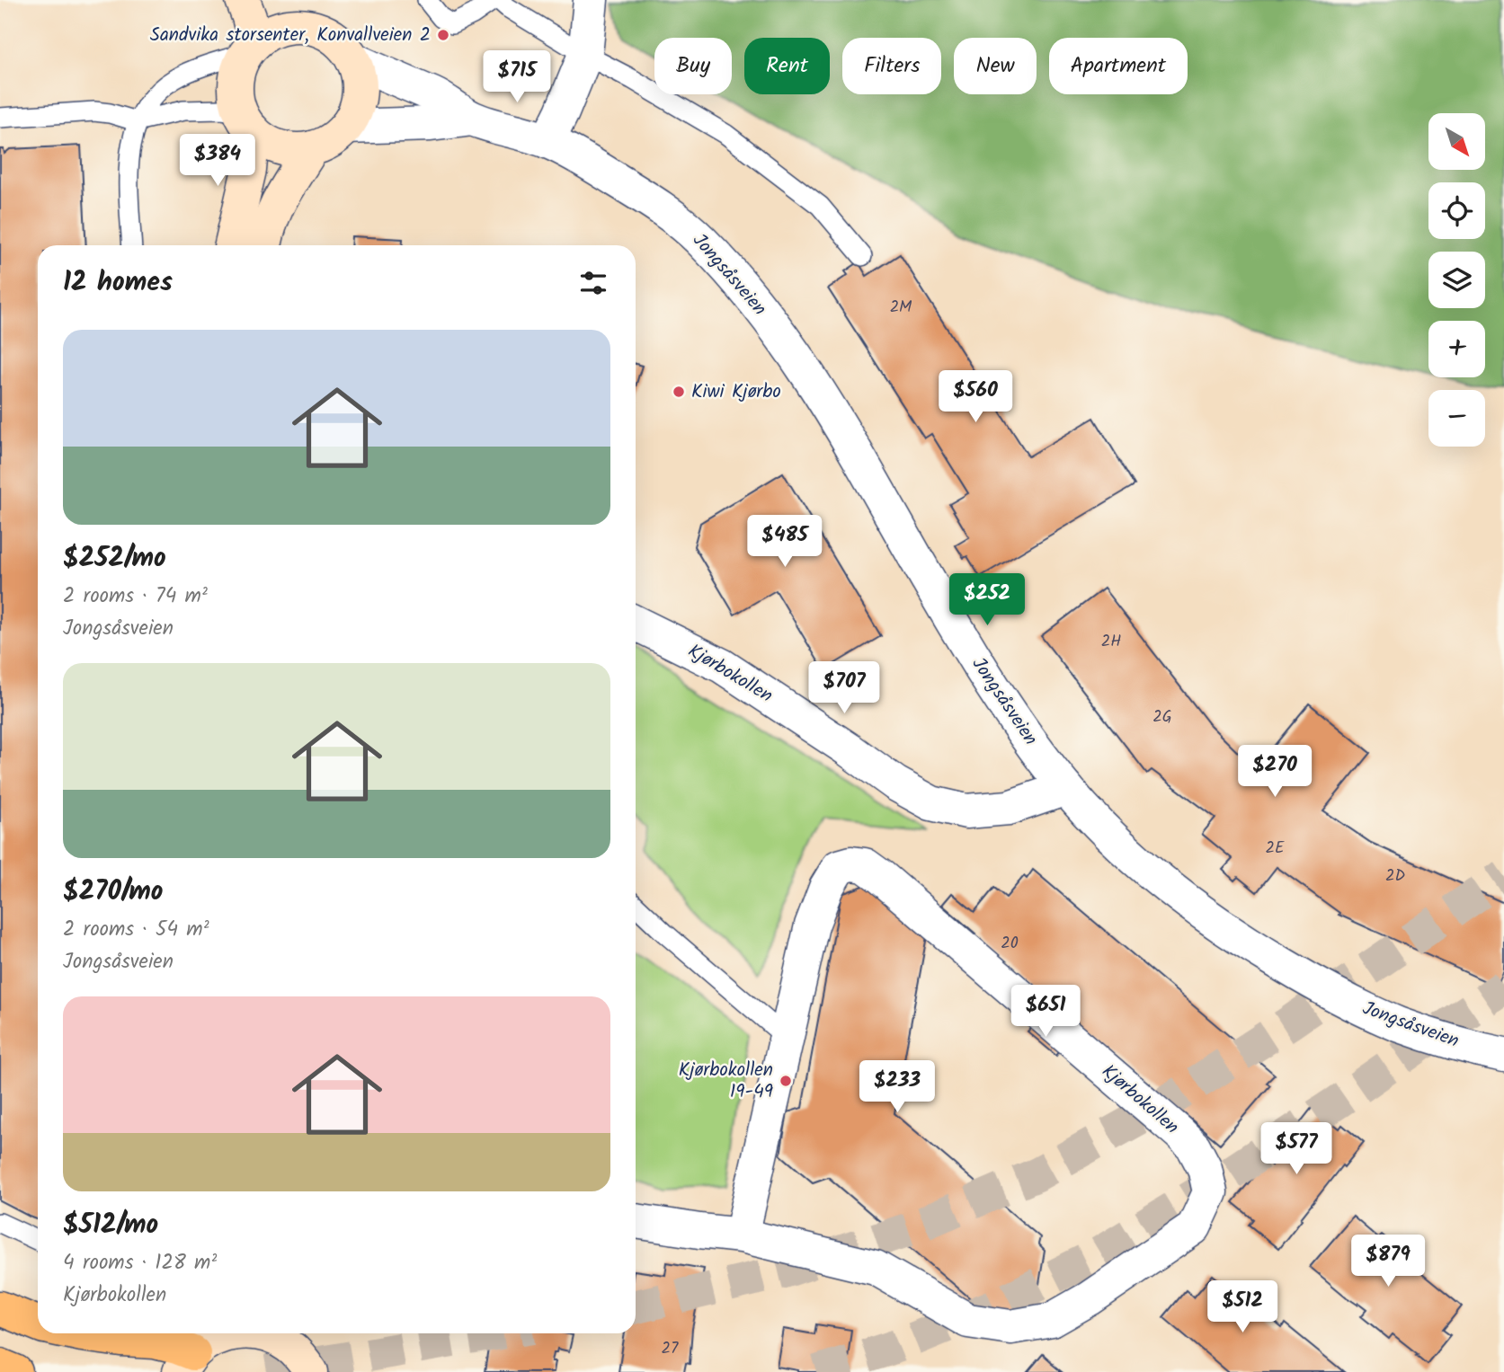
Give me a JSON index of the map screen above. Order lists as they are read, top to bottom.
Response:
{
  "streets": {
    "street": ["Jongsåsveien", "Kjørbokollen"]
  },
  "crossings": [
    ["Jongsåsveien", "Kjørbokollen"]
  ],
  "places": ["Sandvika storsenter, Konvallveien 2", "Kiwi Kjørbo", "Kjørbokollen 19-49"],
  "house_numbers": [
    "2M",
    "2H",
    "2G",
    "2E",
    "2D",
    "20",
    "27"
  ],
  "north": "bottom right",
  "page": {
    "chip": [
      "Buy",
      "Rent",
      "Filters",
      "New",
      "Apartment"
    ],
    "price": [
      "$715",
      "$384",
      "$560",
      "$485",
      "$252",
      "$707",
      "$270",
      "$651",
      "$233",
      "$577",
      "$879",
      "$512"
    ],
    "map_buttons": ["+", "−"],
    "heading": "12 homes",
    "list": [
      {
        "name": "$252/mo",
        "note": "2 rooms · 74 m² · Jongsåsveien"
      },
      {
        "name": "$270/mo",
        "note": "2 rooms · 54 m² · Jongsåsveien"
      },
      {
        "name": "$512/mo",
        "note": "4 rooms · 128 m² · Kjørbokollen"
      }
    ]
  }
}
